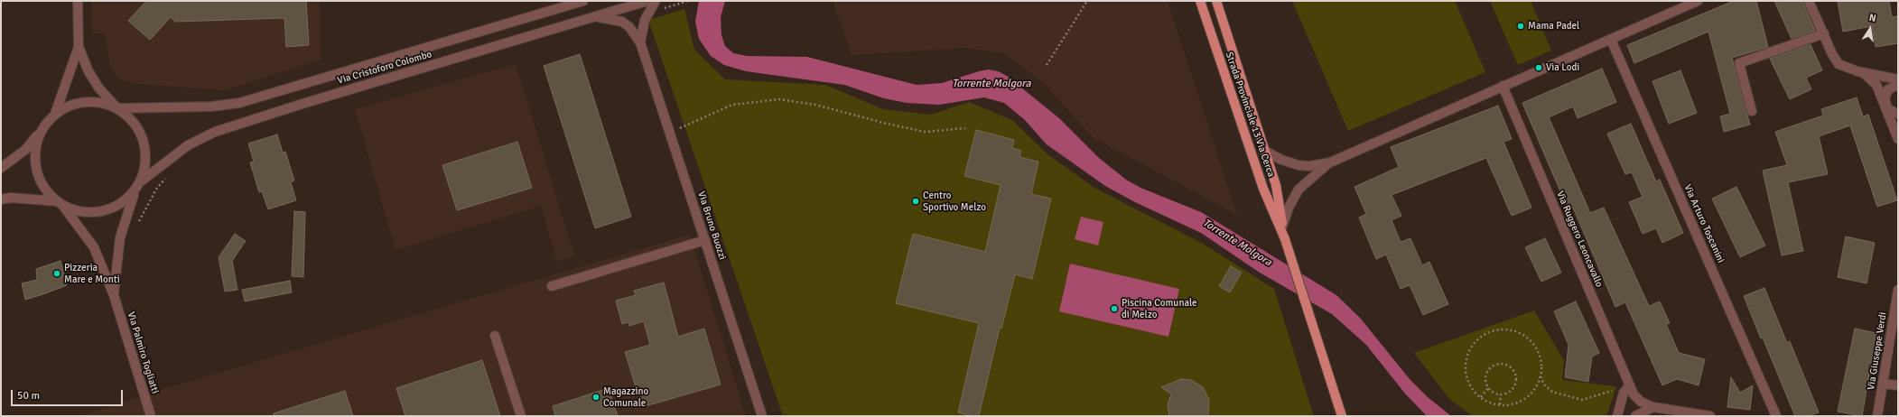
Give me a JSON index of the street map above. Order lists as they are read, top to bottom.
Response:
{
  "streets": {
    "main road": ["Strada Provinciale 13 Via Cerca"],
    "street": [
      "Via Cristoforo Colombo",
      "Via Arturo Toscanini",
      "Via Bruno Buozzi",
      "Via Ruggero Leoncavallo",
      "Via Giuseppe Verdi",
      "Via Palmiro Togliatti"
    ]
  },
  "crossings": [
    ["Via Cristoforo Colombo", "Via Bruno Buozzi"],
    ["Via Cristoforo Colombo", "Via Palmiro Togliatti"]
  ],
  "water": ["Torrente Molgora"],
  "places": [
    "Mama Padel",
    "Via Lodi",
    "Centro Sportivo Melzo",
    "Pizzeria Mare e Monti",
    "Piscina Comunale di Melzo",
    "Magazzino Comunale"
  ],
  "scale_bar": "50 m",
  "north": "top"
}
